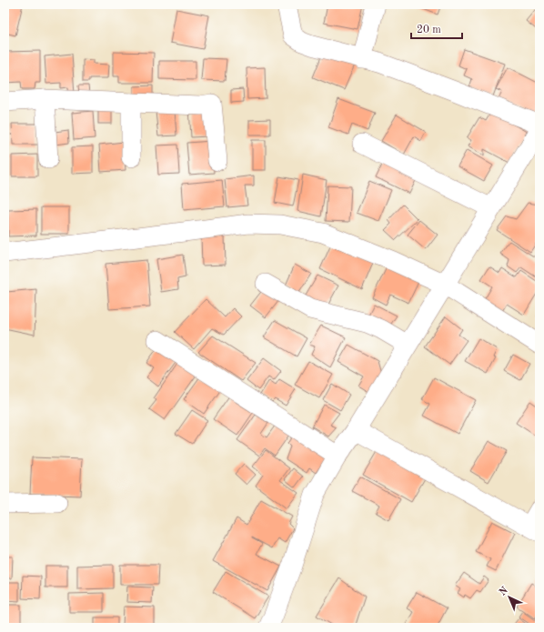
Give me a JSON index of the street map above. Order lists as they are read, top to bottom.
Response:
{
  "scale_bar": "20 m",
  "north": "top left"
}
